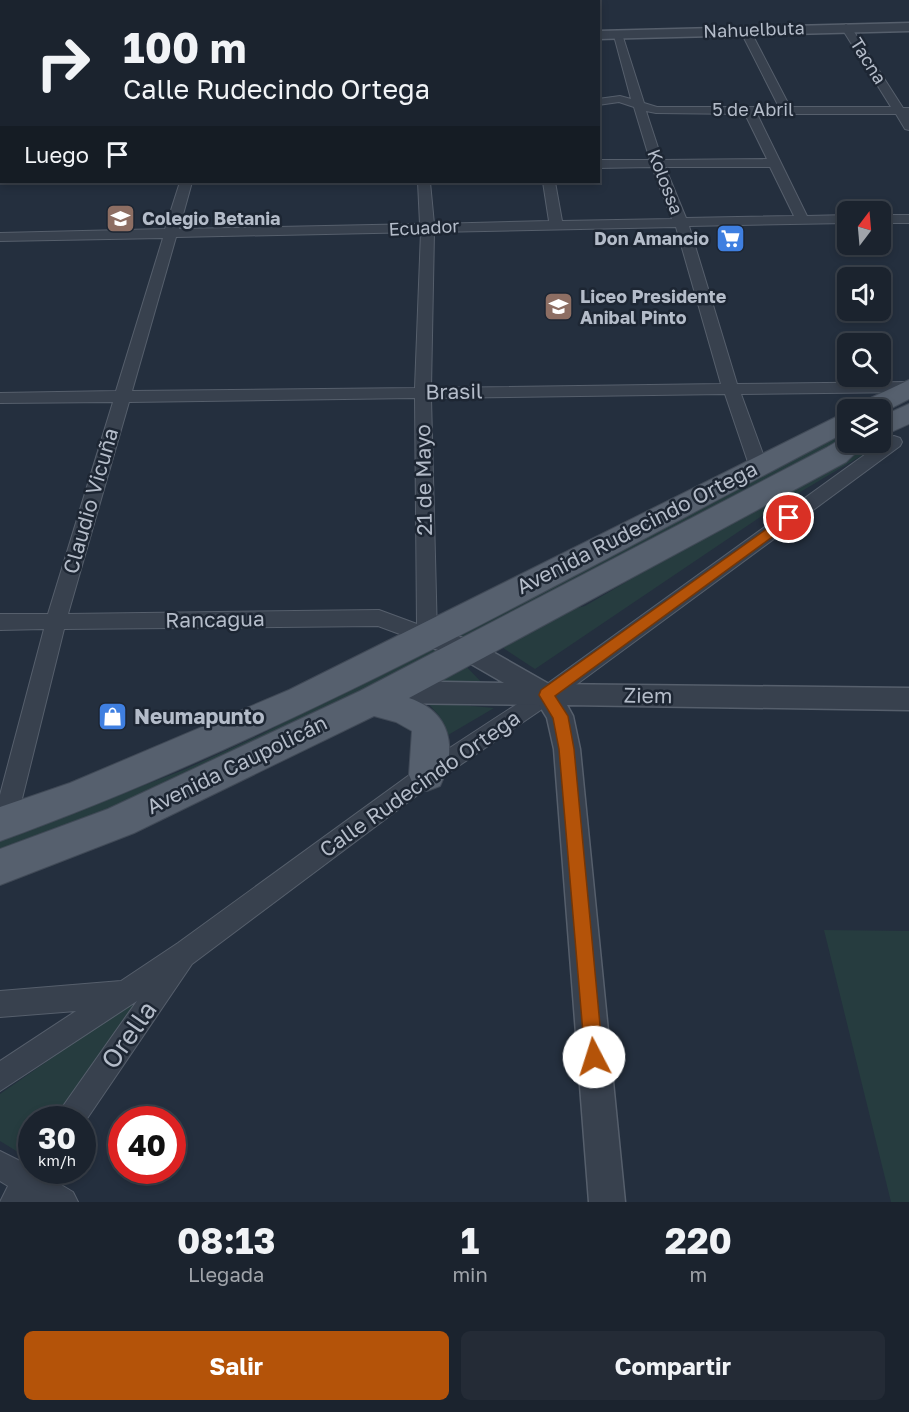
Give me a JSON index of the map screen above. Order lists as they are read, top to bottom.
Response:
{
  "streets": {
    "main road": ["Avenida Rudecindo Ortega", "Avenida Caupolicán"],
    "street": [
      "Nahuelbuta",
      "Tacna",
      "5 de Abril",
      "Kolossa",
      "Ecuador",
      "Brasil",
      "21 de Mayo",
      "Claudio Vicuña",
      "Rancagua",
      "Ziem",
      "Calle Rudecindo Ortega",
      "Orella"
    ]
  },
  "crossings": [
    ["Nahuelbuta", "Tacna"],
    ["Nahuelbuta", "Kolossa"],
    ["Tacna", "5 de Abril"],
    ["5 de Abril", "Kolossa"],
    ["Kolossa", "Ecuador"],
    ["Kolossa", "Brasil"],
    ["Kolossa", "Avenida Rudecindo Ortega"],
    ["Ecuador", "21 de Mayo"],
    ["Ecuador", "Claudio Vicuña"],
    ["Brasil", "21 de Mayo"],
    ["Brasil", "Claudio Vicuña"],
    ["21 de Mayo", "Avenida Rudecindo Ortega"],
    ["21 de Mayo", "Rancagua"],
    ["21 de Mayo", "Avenida Caupolicán"],
    ["Claudio Vicuña", "Rancagua"],
    ["Claudio Vicuña", "Avenida Caupolicán"],
    ["Avenida Rudecindo Ortega", "Rancagua"],
    ["Avenida Rudecindo Ortega", "Avenida Caupolicán"],
    ["Rancagua", "Avenida Caupolicán"],
    ["Ziem", "Avenida Caupolicán"],
    ["Ziem", "Calle Rudecindo Ortega"],
    ["Calle Rudecindo Ortega", "Orella"]
  ],
  "places": {
    "school or university": ["Colegio Betania", "Liceo Presidente Anibal Pinto"],
    "supermarket": ["Don Amancio"],
    "shop": ["Neumapunto"]
  },
  "north": "top",
  "page": {
    "turn": ["100 m", "Calle Rudecindo Ortega"],
    "then": "Luego",
    "speed": "30 km/h",
    "limit": "40",
    "eta": [
      "08:13",
      "Llegada",
      "1",
      "min",
      "220",
      "m"
    ],
    "buttons": ["Salir", "Compartir"]
  }
}
